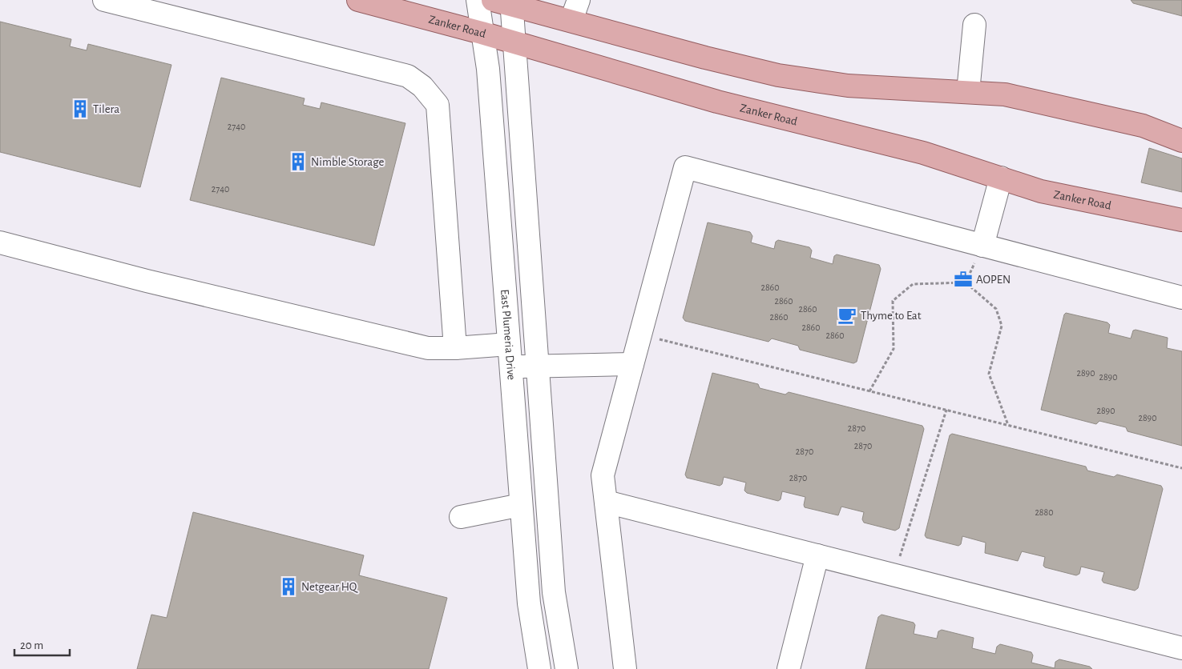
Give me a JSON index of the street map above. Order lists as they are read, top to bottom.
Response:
{
  "streets": {
    "main road": ["Zanker Road"],
    "street": ["East Plumeria Drive"]
  },
  "crossings": [
    ["Zanker Road", "East Plumeria Drive"]
  ],
  "places": {
    "building": ["Tilera", "Nimble Storage", "Netgear HQ"],
    "office": ["AOPEN"],
    "cafe": ["Thyme to Eat"]
  },
  "house_numbers": [
    "2740",
    "2740",
    "2860",
    "2860",
    "2860",
    "2860",
    "2860",
    "2860",
    "2890",
    "2890",
    "2890",
    "2890",
    "2870",
    "2870",
    "2870",
    "2870",
    "2880"
  ],
  "scale_bar": "20 m"
}
